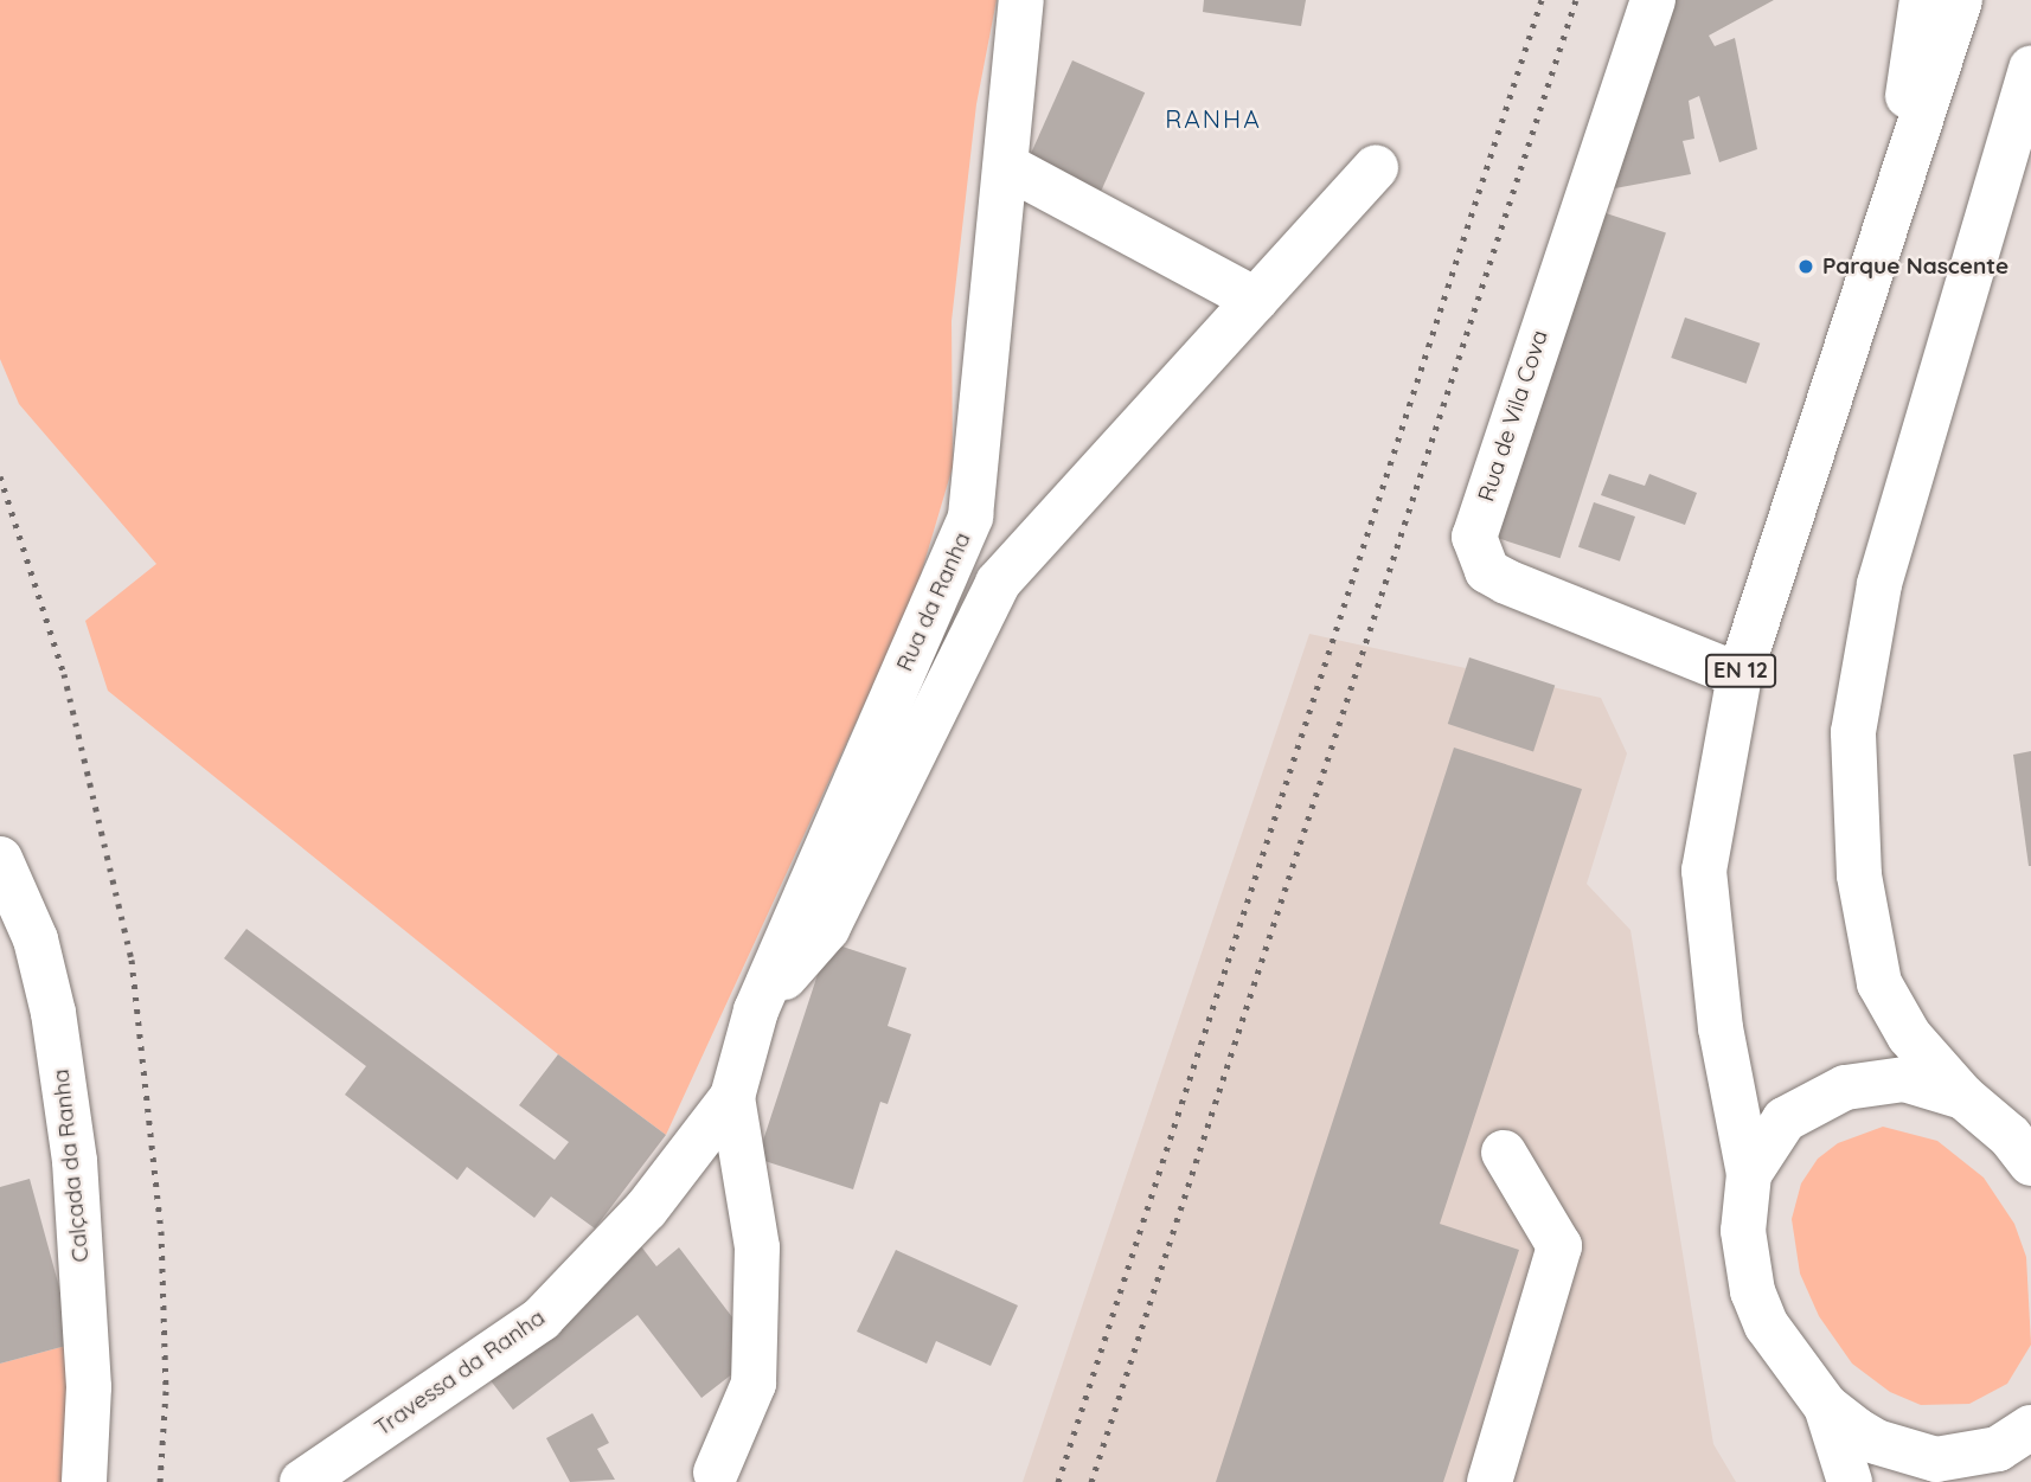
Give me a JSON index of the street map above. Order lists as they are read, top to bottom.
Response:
{
  "streets": {
    "street": [
      "Rua de Vila Cova",
      "Rua da Ranha",
      "EN 12",
      "Calçada da Ranha",
      "Travessa da Ranha"
    ]
  },
  "crossings": [
    ["Rua de Vila Cova", "EN 12"],
    ["Rua da Ranha", "Travessa da Ranha"]
  ],
  "districts": ["RANHA"],
  "places": ["Parque Nascente"]
}
